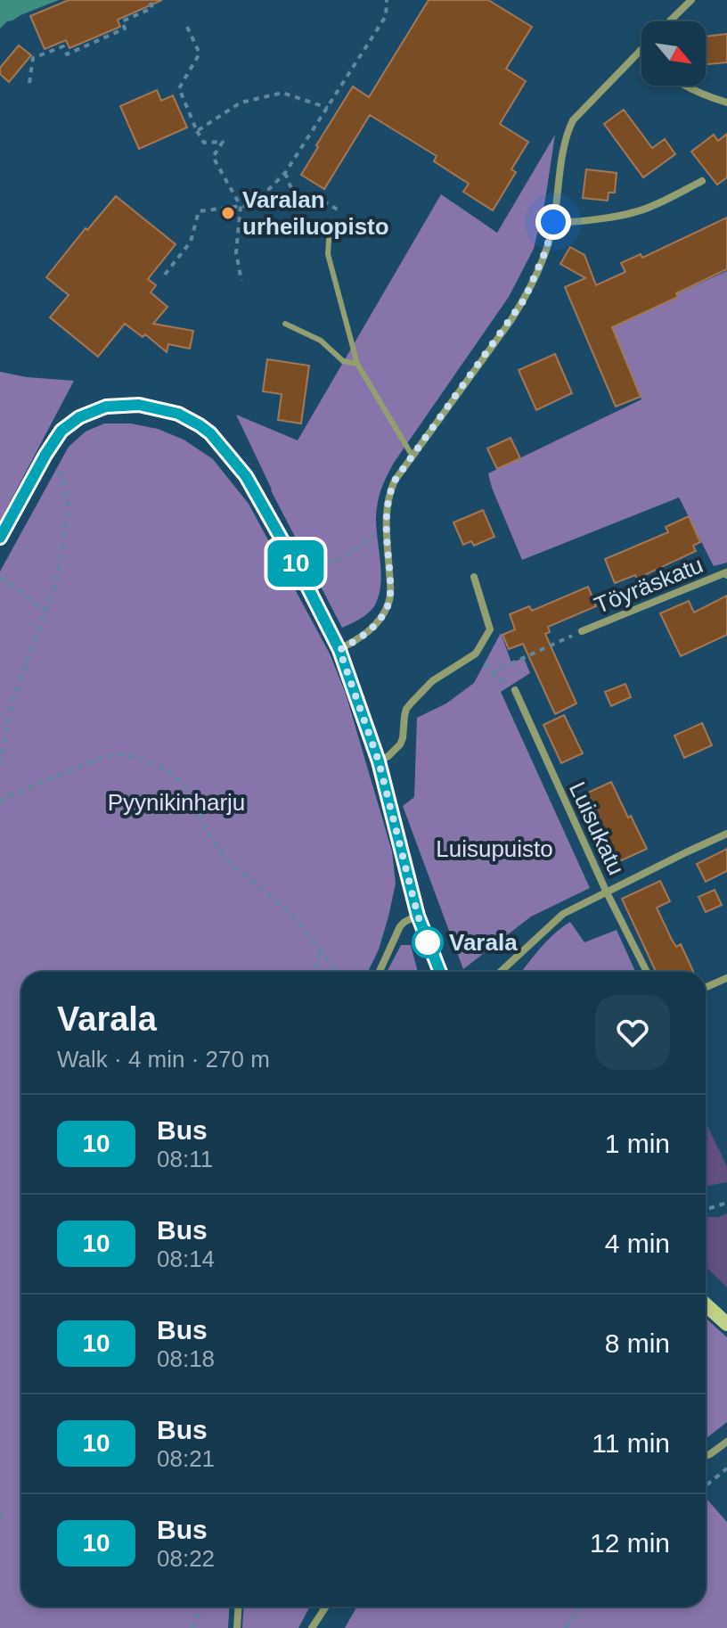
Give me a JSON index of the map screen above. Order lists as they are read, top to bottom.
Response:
{
  "streets": {
    "street": ["Töyräskatu", "Luisukatu"]
  },
  "parks": ["Pyynikinharju", "Luisupuisto"],
  "places": ["Varalan urheiluopisto", "Varala"],
  "lines": ["bus line 10"],
  "north": "bottom right",
  "page": {
    "on_map": "10",
    "heading": ["Varala", "Walk · 4 min · 270 m"],
    "list": [
      {
        "mark": "10",
        "name": "Bus",
        "note": "08:11",
        "value": "1 min"
      },
      {
        "mark": "10",
        "name": "Bus",
        "note": "08:14",
        "value": "4 min"
      },
      {
        "mark": "10",
        "name": "Bus",
        "note": "08:18",
        "value": "8 min"
      },
      {
        "mark": "10",
        "name": "Bus",
        "note": "08:21",
        "value": "11 min"
      },
      {
        "mark": "10",
        "name": "Bus",
        "note": "08:22",
        "value": "12 min"
      }
    ]
  }
}
